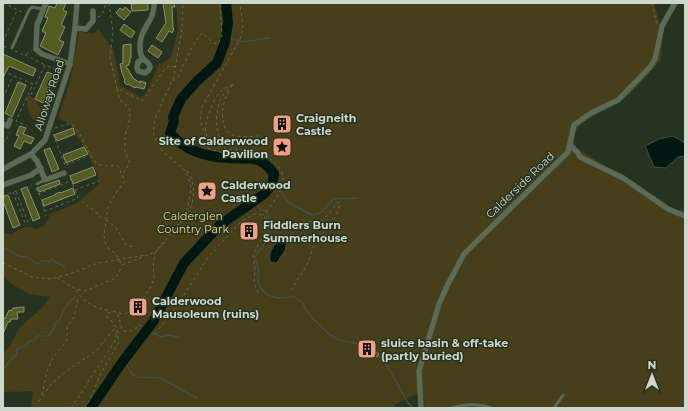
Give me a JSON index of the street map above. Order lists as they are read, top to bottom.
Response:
{
  "streets": {
    "street": ["Alloway Road", "Calderside Road"]
  },
  "parks": ["Calderglen Country Park"],
  "places": {
    "building": [
      "Craigneith Castle",
      "Fiddlers Burn Summerhouse",
      "Calderwood Mausoleum (ruins)",
      "sluice basin & off-take (partly buried)"
    ],
    "place": ["Site of Calderwood Pavilion", "Calderwood Castle"]
  },
  "north": "top"
}
